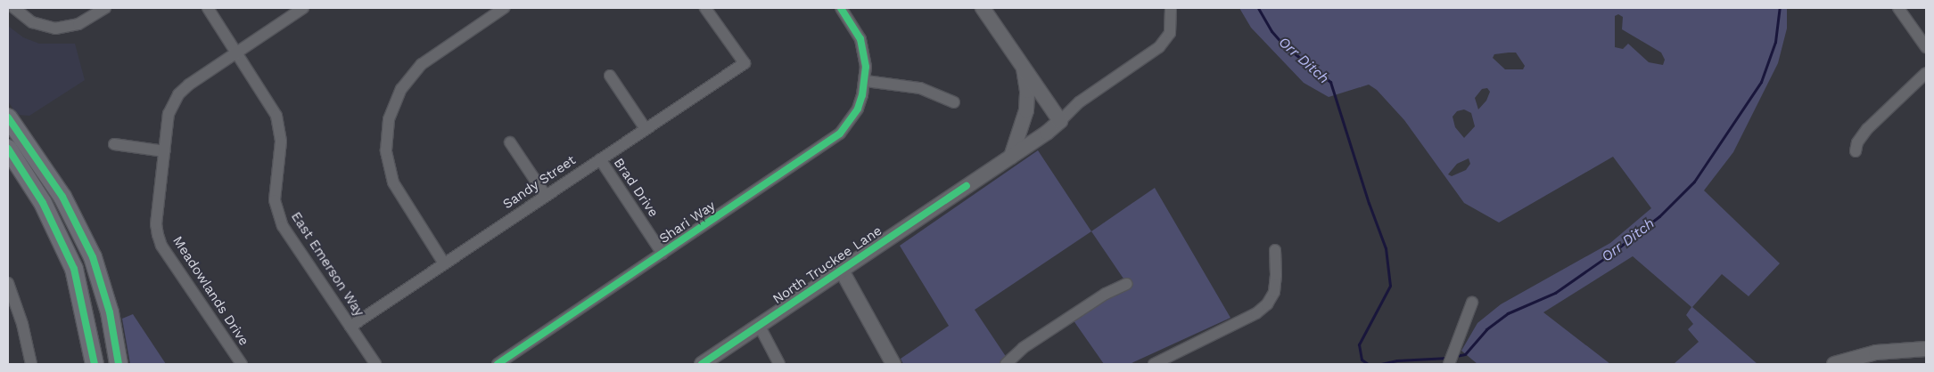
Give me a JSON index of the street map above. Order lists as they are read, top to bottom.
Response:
{
  "streets": {
    "street": [
      "Sandy Street",
      "Brad Drive",
      "Shari Way",
      "East Emerson Way",
      "North Truckee Lane",
      "Meadowlands Drive"
    ]
  },
  "crossings": [
    ["Sandy Street", "Brad Drive"],
    ["Sandy Street", "East Emerson Way"],
    ["Brad Drive", "Shari Way"],
    ["East Emerson Way", "Meadowlands Drive"]
  ],
  "water": ["Orr Ditch"]
}
